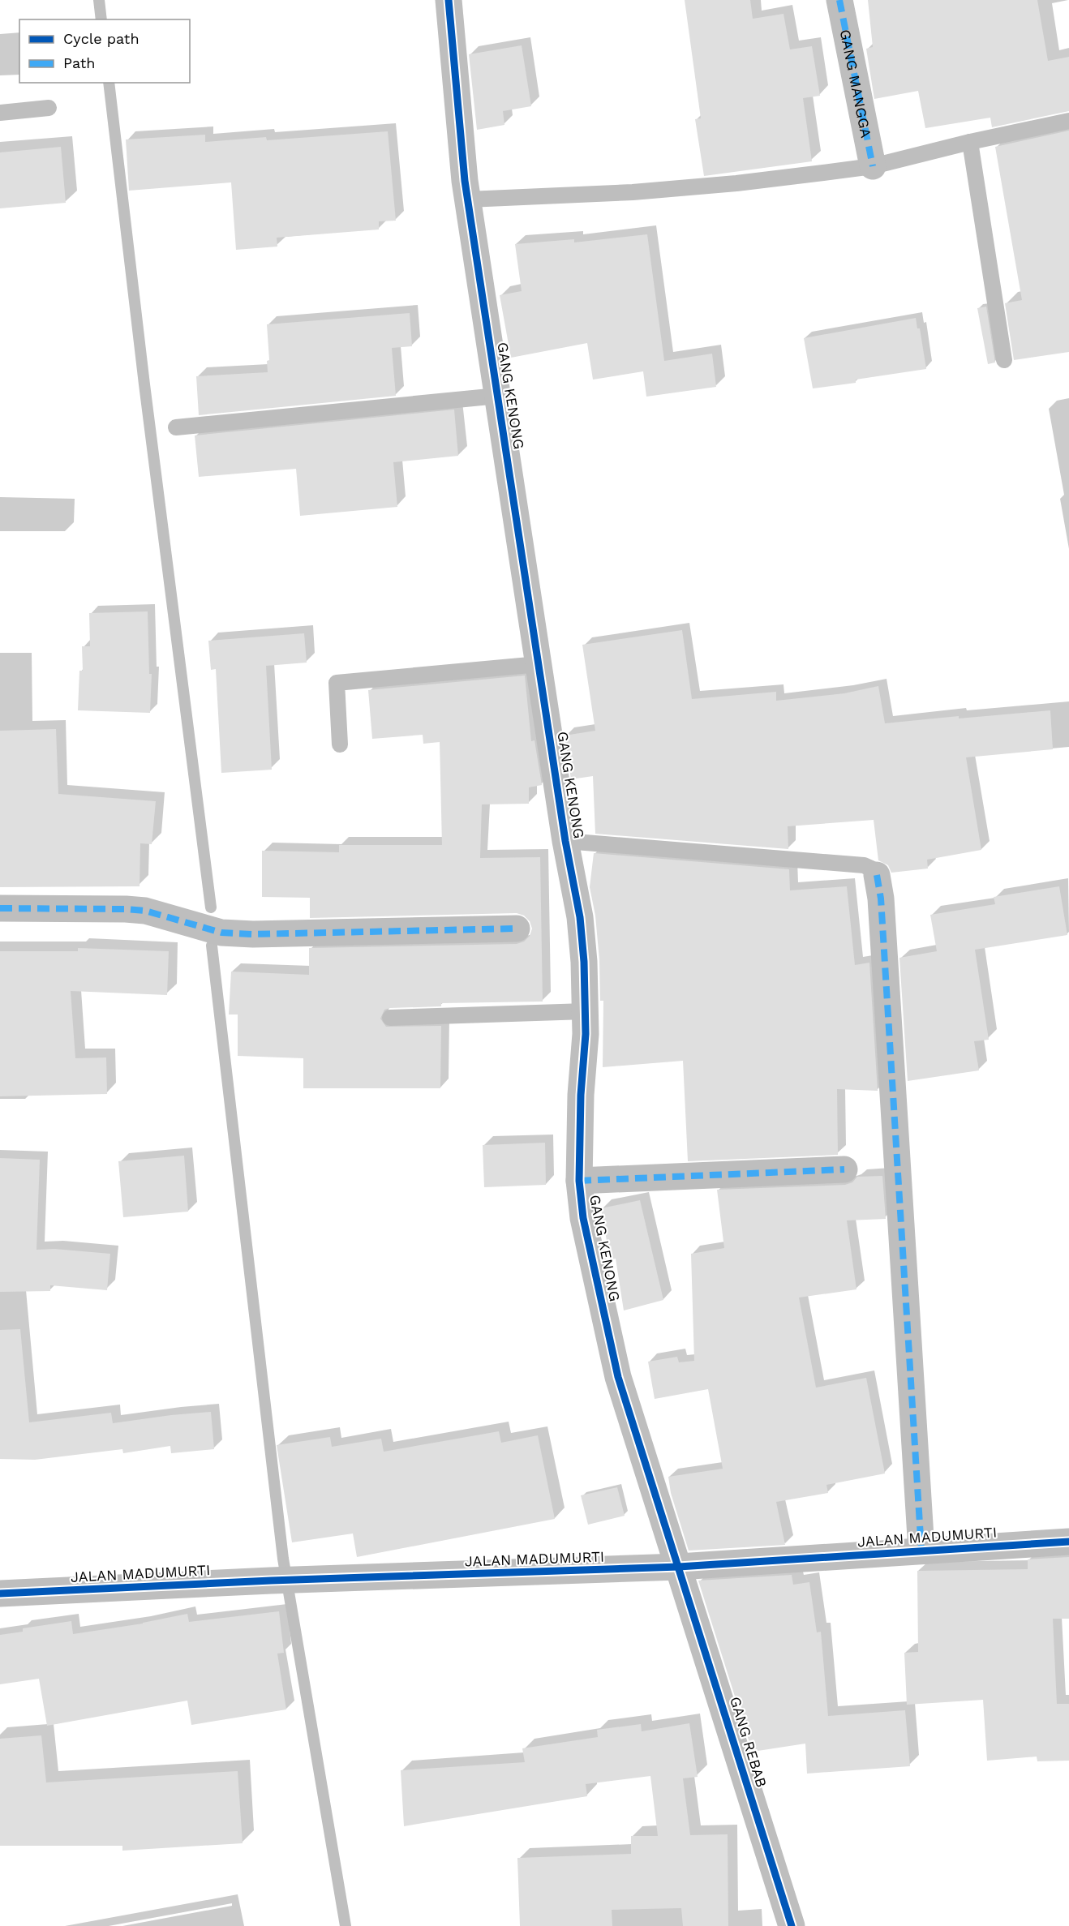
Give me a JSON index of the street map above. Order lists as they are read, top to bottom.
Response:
{
  "streets": {
    "street": [
      "GANG MANGGA",
      "GANG KENONG",
      "JALAN MADUMURTI",
      "GANG REBAB"
    ]
  },
  "crossings": [
    ["GANG KENONG", "JALAN MADUMURTI"],
    ["GANG KENONG", "GANG REBAB"],
    ["JALAN MADUMURTI", "GANG REBAB"]
  ],
  "legend": ["Cycle path", "Path"]
}
